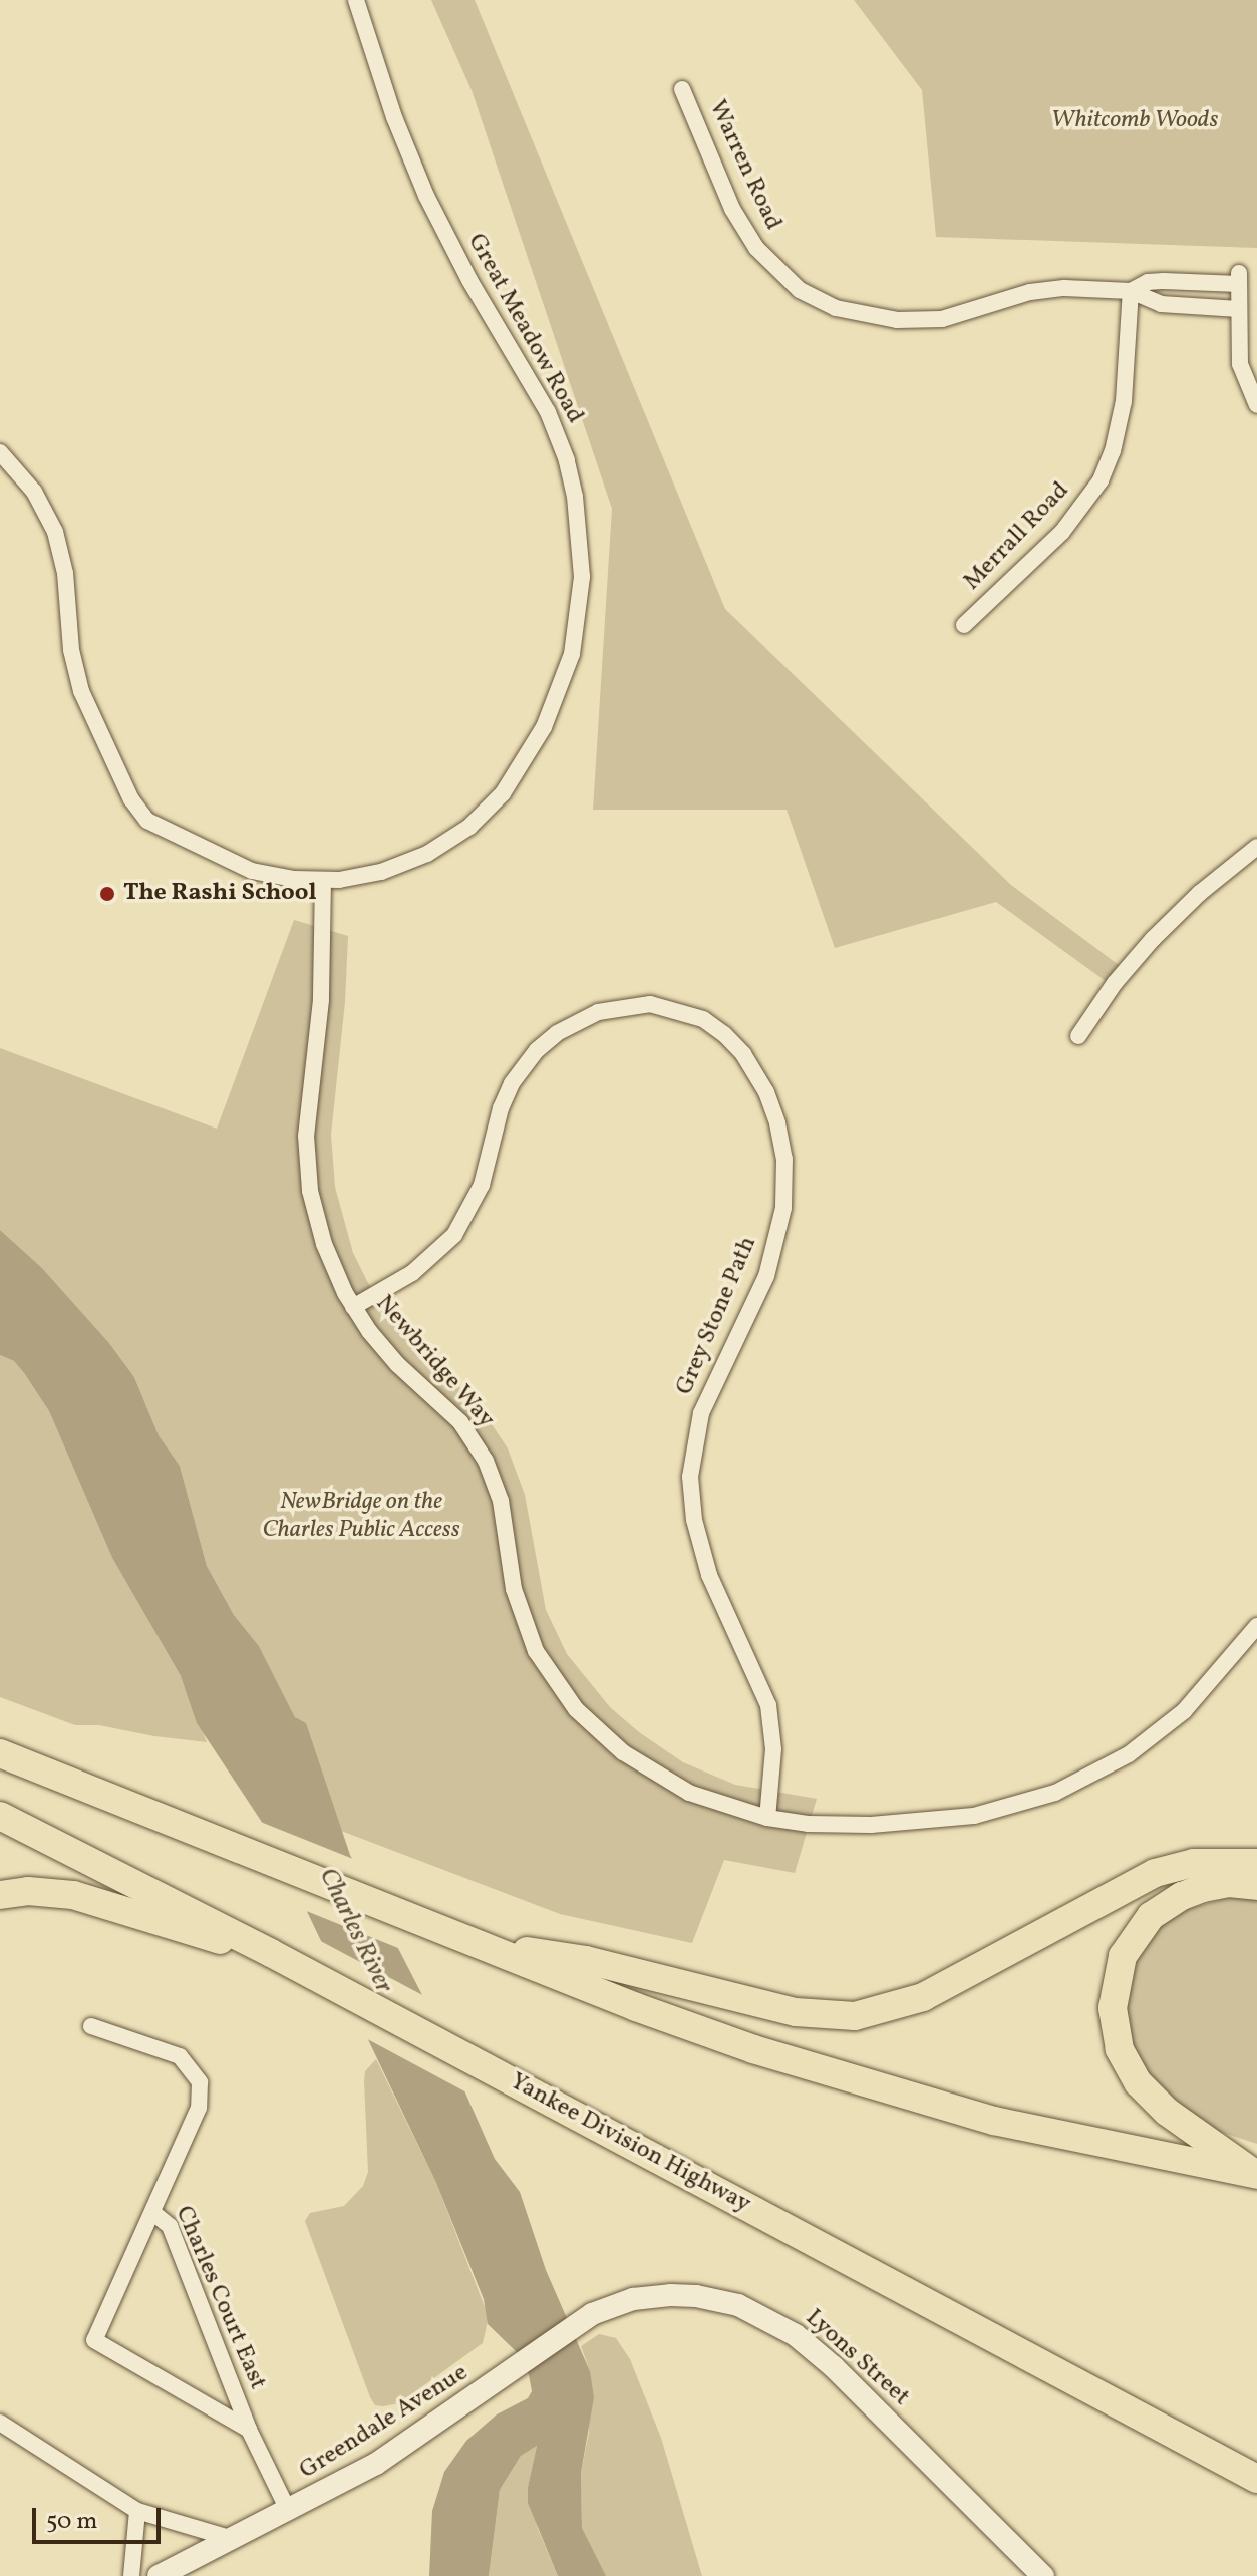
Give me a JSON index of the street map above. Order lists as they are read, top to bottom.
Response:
{
  "streets": {
    "highway": ["Yankee Division Highway"],
    "main road": ["Lyons Street", "Greendale Avenue"],
    "street": [
      "Warren Road",
      "Great Meadow Road",
      "Merrall Road",
      "Grey Stone Path",
      "Newbridge Way",
      "Charles Court East"
    ]
  },
  "crossings": [
    ["Warren Road", "Merrall Road"],
    ["Great Meadow Road", "Newbridge Way"],
    ["Grey Stone Path", "Newbridge Way"],
    ["Charles Court East", "Greendale Avenue"],
    ["Lyons Street", "Greendale Avenue"]
  ],
  "water": ["Charles River"],
  "parks": ["Whitcomb Woods", "NewBridge on the Charles Public Access"],
  "places": ["The Rashi School"],
  "scale_bar": "50 m"
}
